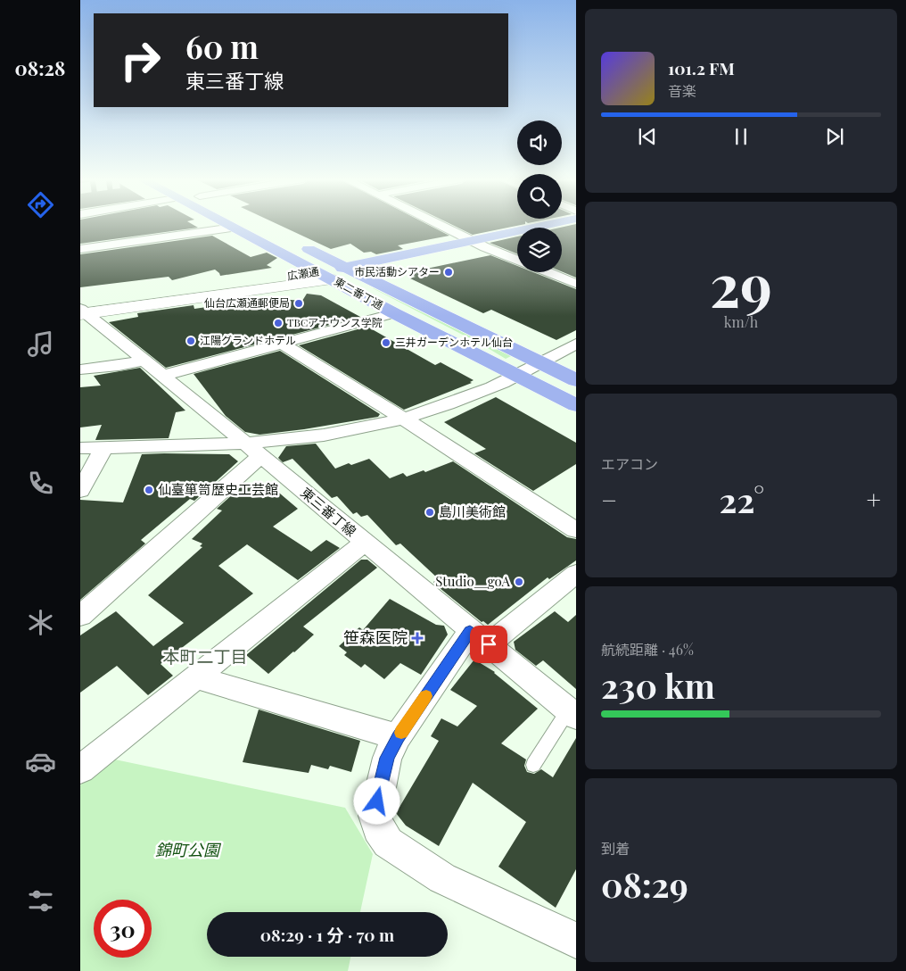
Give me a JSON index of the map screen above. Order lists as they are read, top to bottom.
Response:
{
  "streets": {
    "highway": ["東二番丁通"],
    "street": ["広瀬通", "東三番丁線"]
  },
  "crossings": [
    ["広瀬通", "東二番丁通"],
    ["広瀬通", "東三番丁線"]
  ],
  "districts": ["本町二丁目"],
  "parks": ["錦町公園"],
  "places": {
    "other": [
      "市民活動シアター",
      "仙台広瀬通郵便局",
      "TBCアナウンス学院",
      "江陽グランドホテル",
      "三井ガーデンホテル仙台",
      "仙臺箪笥歴史工芸館",
      "島川美術館",
      "Studio＿goA"
    ],
    "health": ["笹森医院"]
  },
  "page": {
    "tabs": "08:28",
    "turn": ["60 m", "東三番丁線"],
    "song": ["101.2 FM", "音楽"],
    "tile": [
      ["29", "km/h"],
      "エアコン",
      ["航続距離 · 46%", "230 km"],
      ["到着", "08:29"]
    ],
    "heat": ["−", "22°", "+"],
    "limit": "30",
    "trip": "08:29 · 1 分 · 70 m"
  }
}
